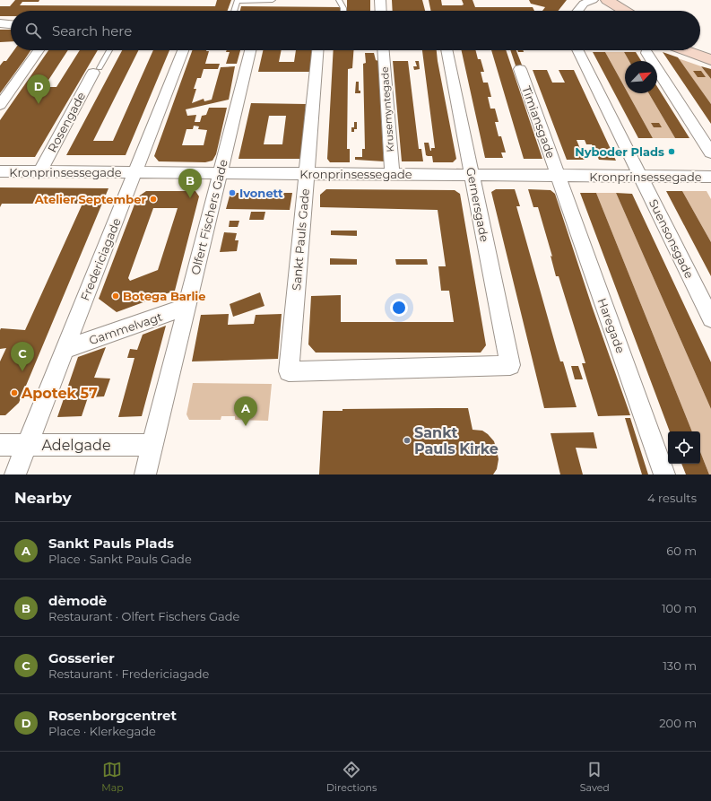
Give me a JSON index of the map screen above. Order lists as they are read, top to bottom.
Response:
{
  "streets": {
    "street": [
      "Krusemyntegade",
      "Rosengade",
      "Timiansgade",
      "Kronprinsessegade",
      "Gernersgade",
      "Olfert Fischers Gade",
      "Suensonsgade",
      "Sankt Pauls Gade",
      "Fredericiagade",
      "Haregade",
      "Gammelvagt",
      "Adelgade"
    ]
  },
  "crossings": [
    ["Krusemyntegade", "Kronprinsessegade"],
    ["Rosengade", "Kronprinsessegade"],
    ["Timiansgade", "Kronprinsessegade"],
    ["Timiansgade", "Haregade"],
    ["Kronprinsessegade", "Gernersgade"],
    ["Kronprinsessegade", "Olfert Fischers Gade"],
    ["Kronprinsessegade", "Suensonsgade"],
    ["Kronprinsessegade", "Sankt Pauls Gade"],
    ["Kronprinsessegade", "Fredericiagade"],
    ["Kronprinsessegade", "Haregade"],
    ["Gernersgade", "Sankt Pauls Gade"],
    ["Olfert Fischers Gade", "Gammelvagt"],
    ["Olfert Fischers Gade", "Adelgade"],
    ["Fredericiagade", "Gammelvagt"],
    ["Fredericiagade", "Adelgade"]
  ],
  "places": [
    "Nyboder Plads",
    "Ivonett",
    "Atelier September",
    "Botega Barlie",
    "Apotek 57",
    "Sankt Pauls Kirke"
  ],
  "north": "top right",
  "page": {
    "search": "Search here",
    "pins": [
      "D",
      "B",
      "C",
      "A"
    ],
    "heading": ["Nearby", "4 results"],
    "list": [
      {
        "mark": "A",
        "name": "Sankt Pauls Plads",
        "note": "Place · Sankt Pauls Gade",
        "value": "60 m"
      },
      {
        "mark": "B",
        "name": "dèmodè",
        "note": "Restaurant · Olfert Fischers Gade",
        "value": "100 m"
      },
      {
        "mark": "C",
        "name": "Gosserier",
        "note": "Restaurant · Fredericiagade",
        "value": "130 m"
      },
      {
        "mark": "D",
        "name": "Rosenborgcentret",
        "note": "Place · Klerkegade",
        "value": "200 m"
      }
    ],
    "nav": ["Map", "Directions", "Saved"]
  }
}
